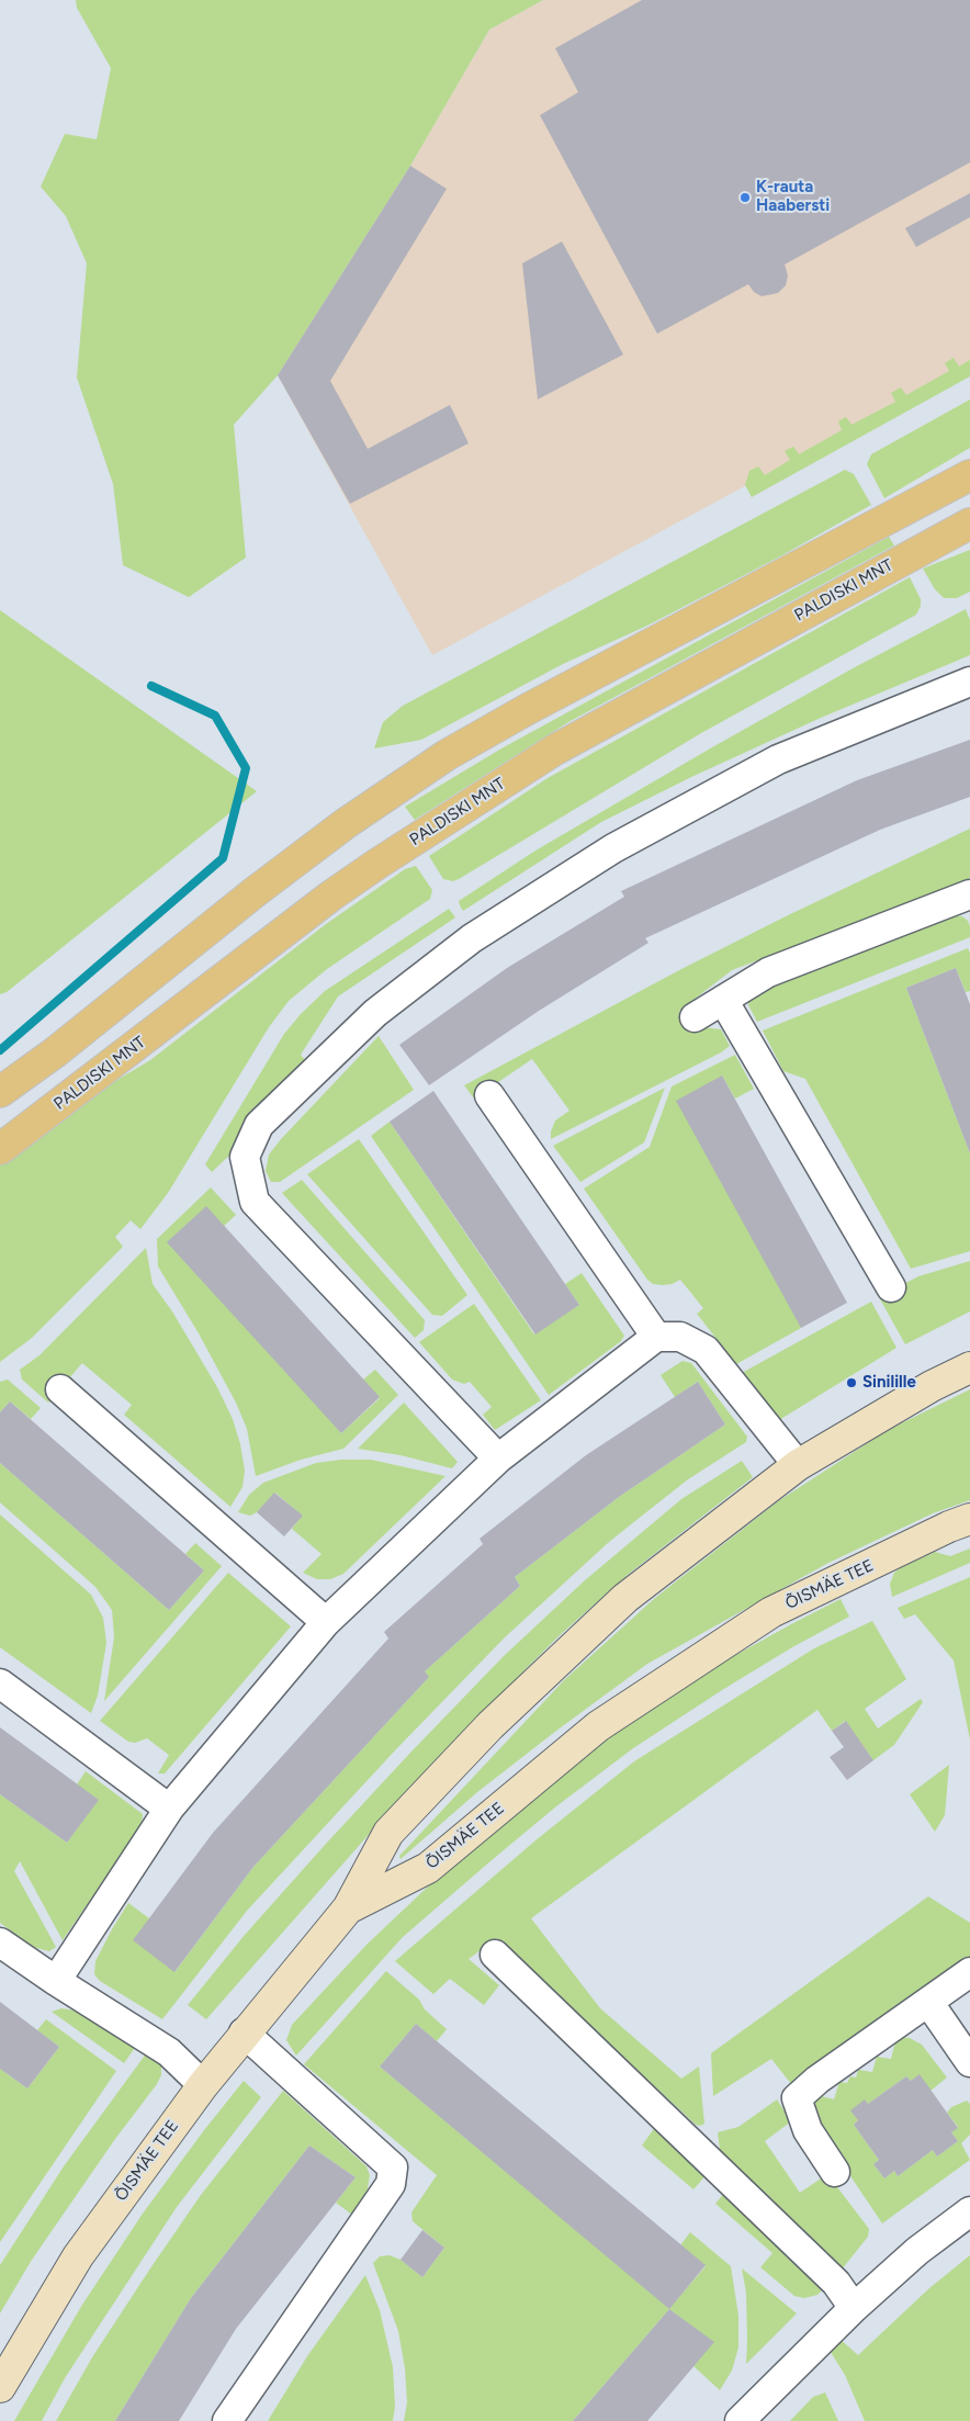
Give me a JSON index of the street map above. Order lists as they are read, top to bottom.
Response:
{
  "streets": {
    "main road": ["PALDISKI MNT", "ÕISMÄE TEE"]
  },
  "places": ["K-rauta Haabersti", "Sinilille"]
}
